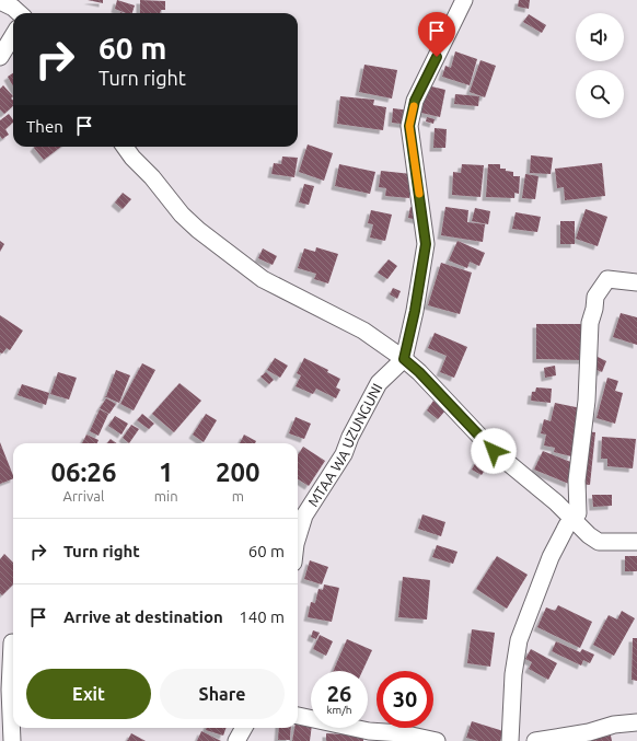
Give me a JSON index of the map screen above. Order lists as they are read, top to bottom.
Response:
{
  "streets": {
    "street": ["MTAA WA UZUNGUNI"]
  },
  "page": {
    "turn": ["60 m", "Turn right"],
    "then": "Then",
    "eta": [
      "06:26",
      "Arrival",
      "1",
      "min",
      "200",
      "m"
    ],
    "list": [
      {
        "name": "Turn right",
        "value": "60 m"
      },
      {
        "name": "Arrive at destination",
        "value": "140 m"
      }
    ],
    "buttons": ["Exit", "Share"],
    "speed": "26 km/h",
    "limit": "30"
  }
}
